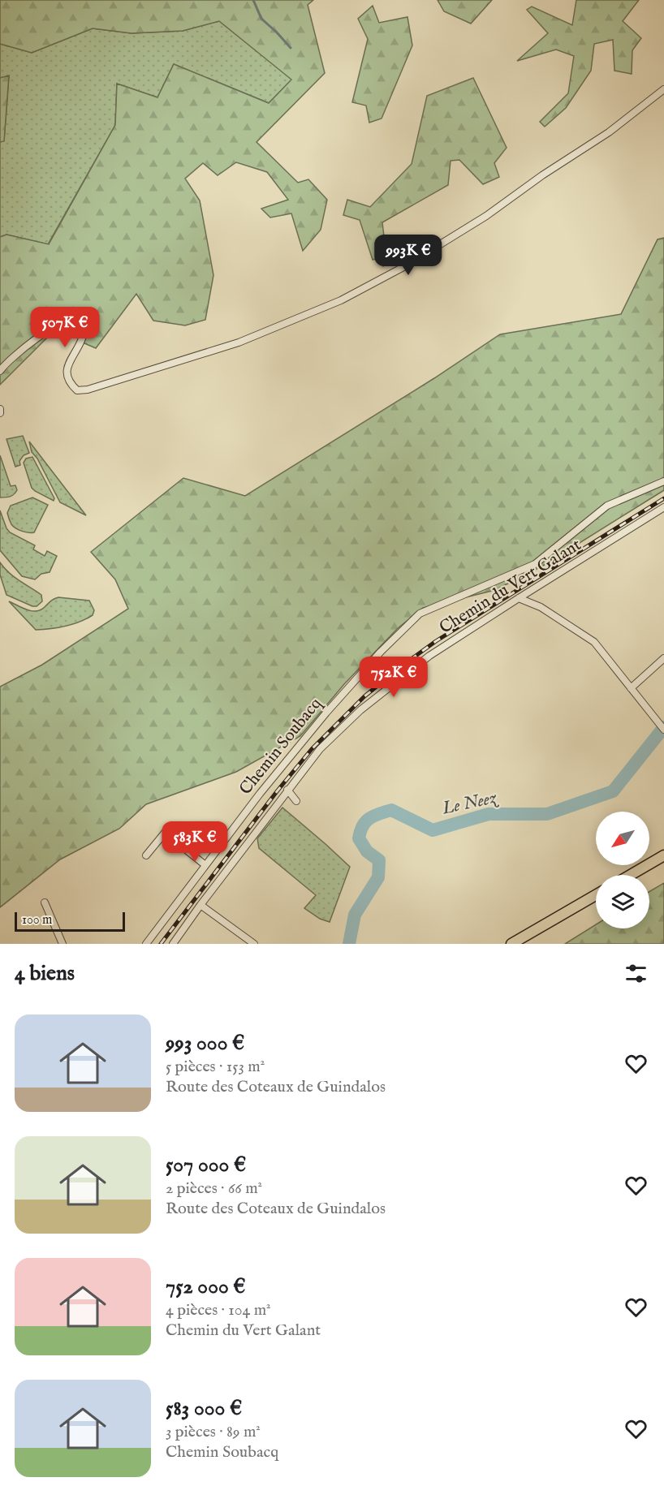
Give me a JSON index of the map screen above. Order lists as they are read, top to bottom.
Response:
{
  "streets": {
    "street": ["Chemin du Vert Galant", "Chemin Soubacq"]
  },
  "water": ["Le Neez"],
  "scale_bar": "100 m",
  "north": "bottom left",
  "page": {
    "price": [
      "993K €",
      "507K €",
      "752K €",
      "583K €"
    ],
    "scale": "100 m",
    "heading": "4 biens",
    "list": [
      {
        "name": "993 000 €",
        "note": "5 pièces · 153 m² · Route des Coteaux de Guindalos"
      },
      {
        "name": "507 000 €",
        "note": "2 pièces · 66 m² · Route des Coteaux de Guindalos"
      },
      {
        "name": "752 000 €",
        "note": "4 pièces · 104 m² · Chemin du Vert Galant"
      },
      {
        "name": "583 000 €",
        "note": "3 pièces · 89 m² · Chemin Soubacq"
      }
    ]
  }
}
